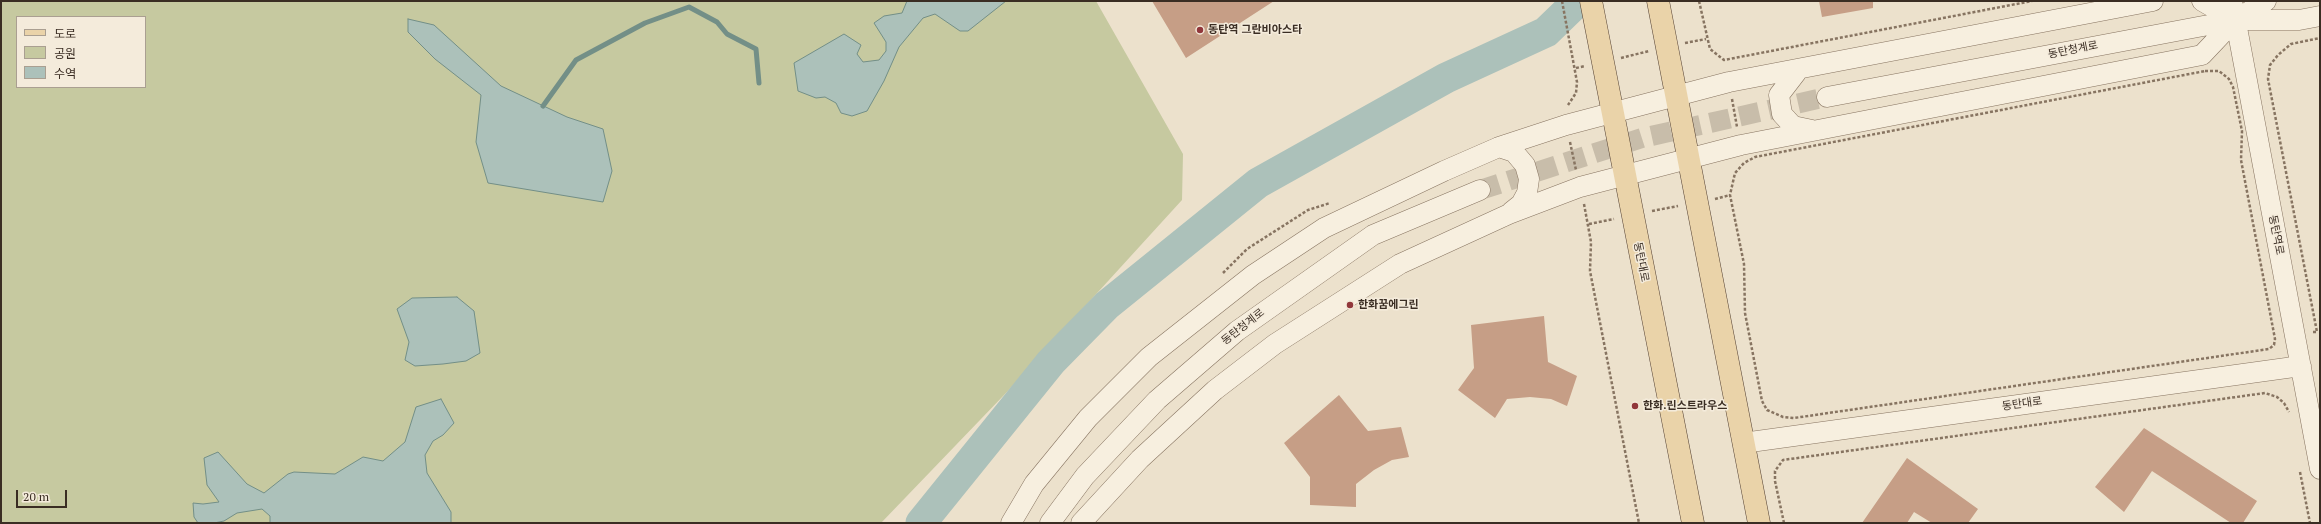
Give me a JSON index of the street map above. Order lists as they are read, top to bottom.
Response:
{
  "streets": {
    "main road": ["동탄대로"],
    "street": ["동탄청계로", "동탄역로"]
  },
  "crossings": [
    ["동탄청계로", "동탄역로"],
    ["동탄역로", "동탄대로"]
  ],
  "places": ["동탄역 그란비아스타", "한화꿈에그린", "한화.린스트라우스"],
  "legend": ["도로", "공원", "수역"],
  "scale_bar": "20 m"
}
